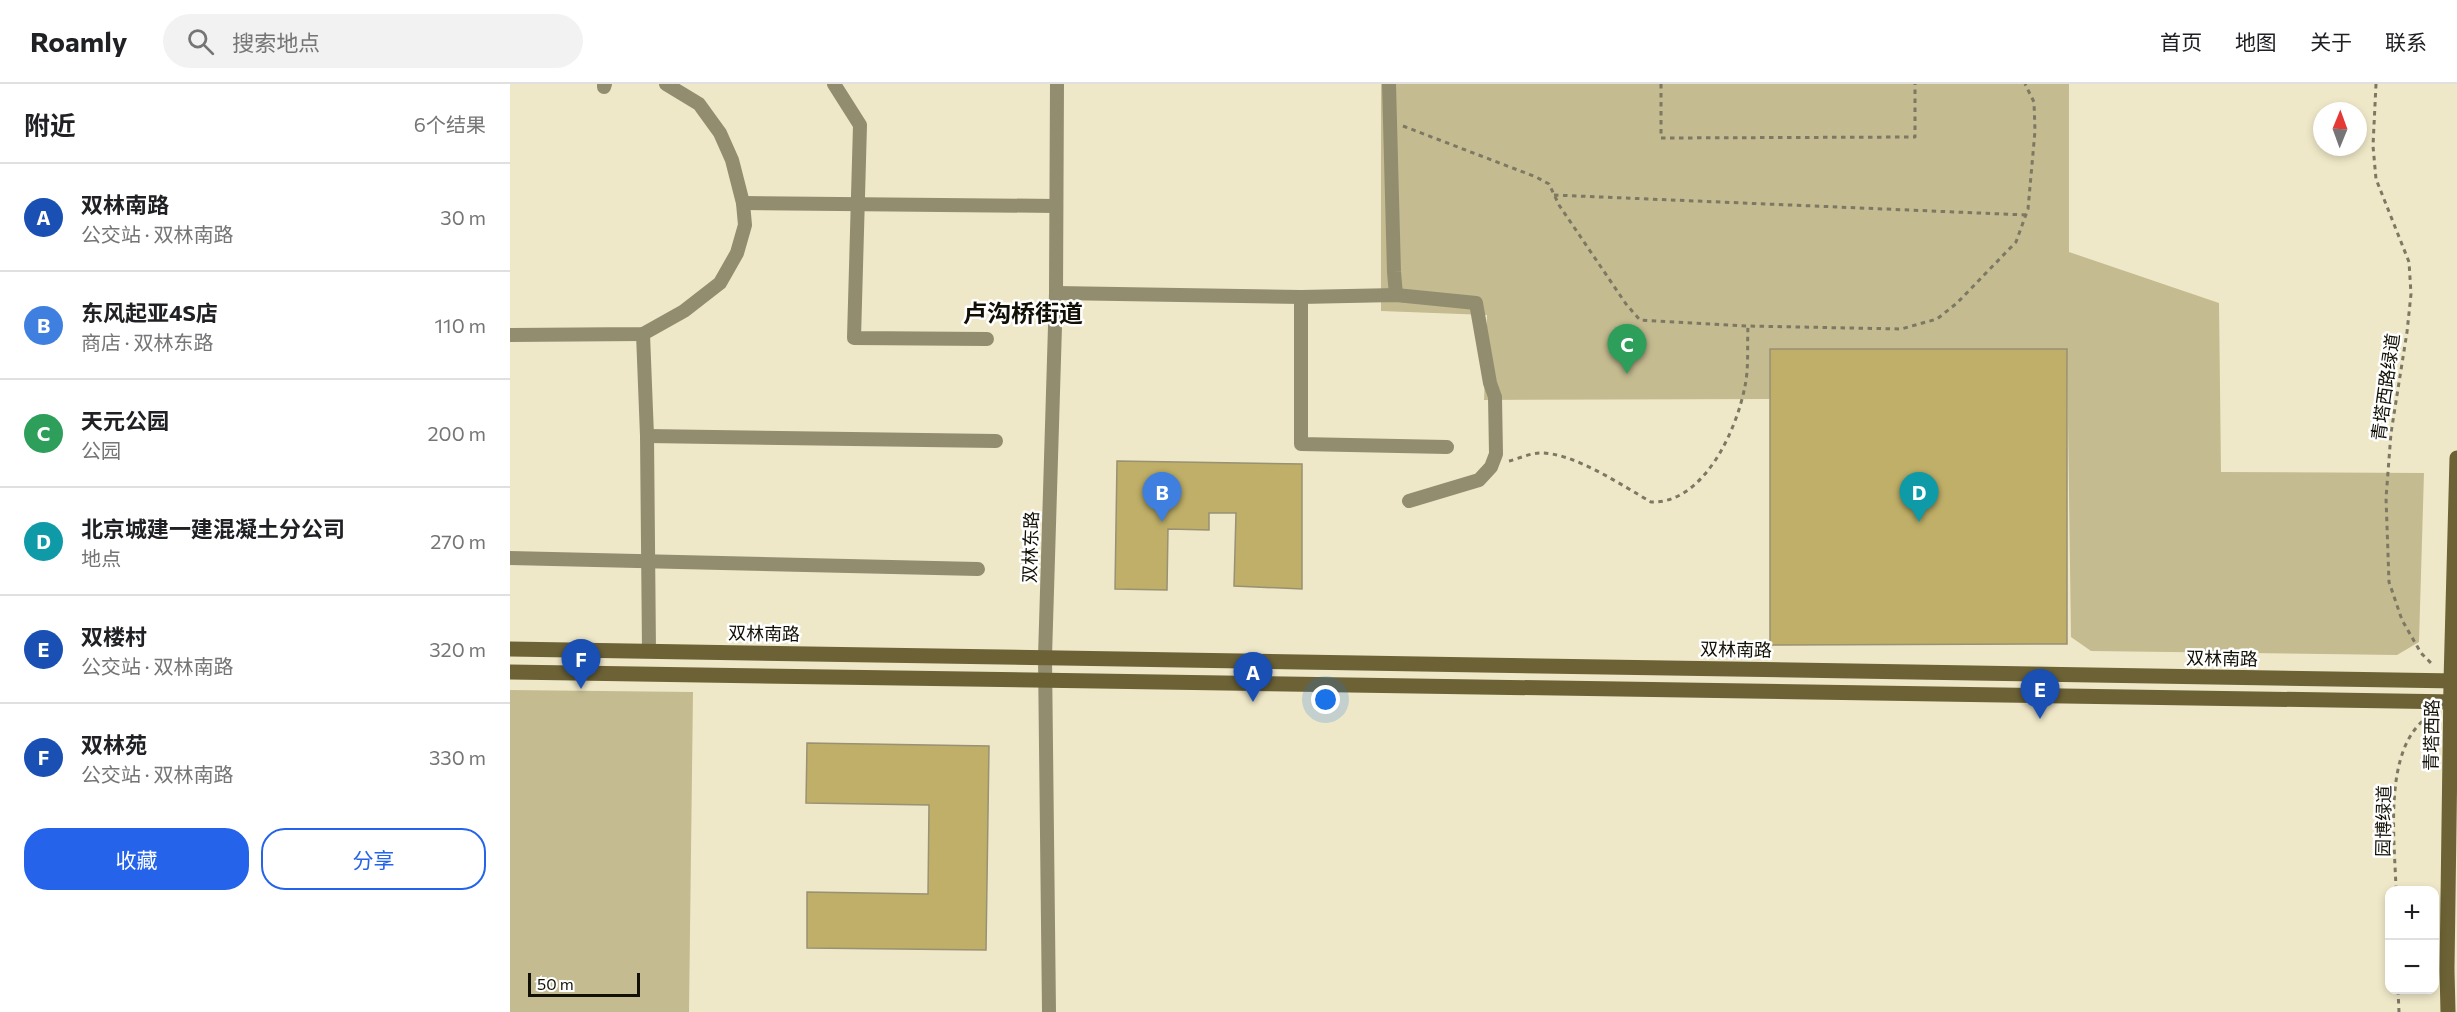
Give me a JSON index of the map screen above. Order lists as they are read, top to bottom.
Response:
{
  "streets": {
    "street": ["双林东路", "双林南路", "青塔西路"],
    "path": ["青塔西路绿道", "园博绿道"]
  },
  "crossings": [
    ["青塔西路绿道", "双林南路"],
    ["青塔西路绿道", "青塔西路"],
    ["双林东路", "双林南路"],
    ["双林南路", "青塔西路"],
    ["青塔西路", "园博绿道"]
  ],
  "districts": ["卢沟桥街道"],
  "scale_bar": "50 m",
  "north": "top",
  "page": {
    "header": "Roamly",
    "search": "搜索地点",
    "nav": [
      "首页",
      "地图",
      "关于",
      "联系"
    ],
    "heading": ["附近", "6个结果"],
    "list": [
      {
        "mark": "A",
        "name": "双林南路",
        "note": "公交站 · 双林南路",
        "value": "30 m"
      },
      {
        "mark": "B",
        "name": "东风起亚4S店",
        "note": "商店 · 双林东路",
        "value": "110 m"
      },
      {
        "mark": "C",
        "name": "天元公园",
        "note": "公园",
        "value": "200 m"
      },
      {
        "mark": "D",
        "name": "北京城建一建混凝土分公司",
        "note": "地点",
        "value": "270 m"
      },
      {
        "mark": "E",
        "name": "双楼村",
        "note": "公交站 · 双林南路",
        "value": "320 m"
      },
      {
        "mark": "F",
        "name": "双林苑",
        "note": "公交站 · 双林南路",
        "value": "330 m"
      }
    ],
    "pins": [
      "C",
      "B",
      "D",
      "F",
      "A",
      "E"
    ],
    "buttons": ["收藏", "分享"],
    "map_buttons": ["+", "−"],
    "scale": "50 m"
  }
}
